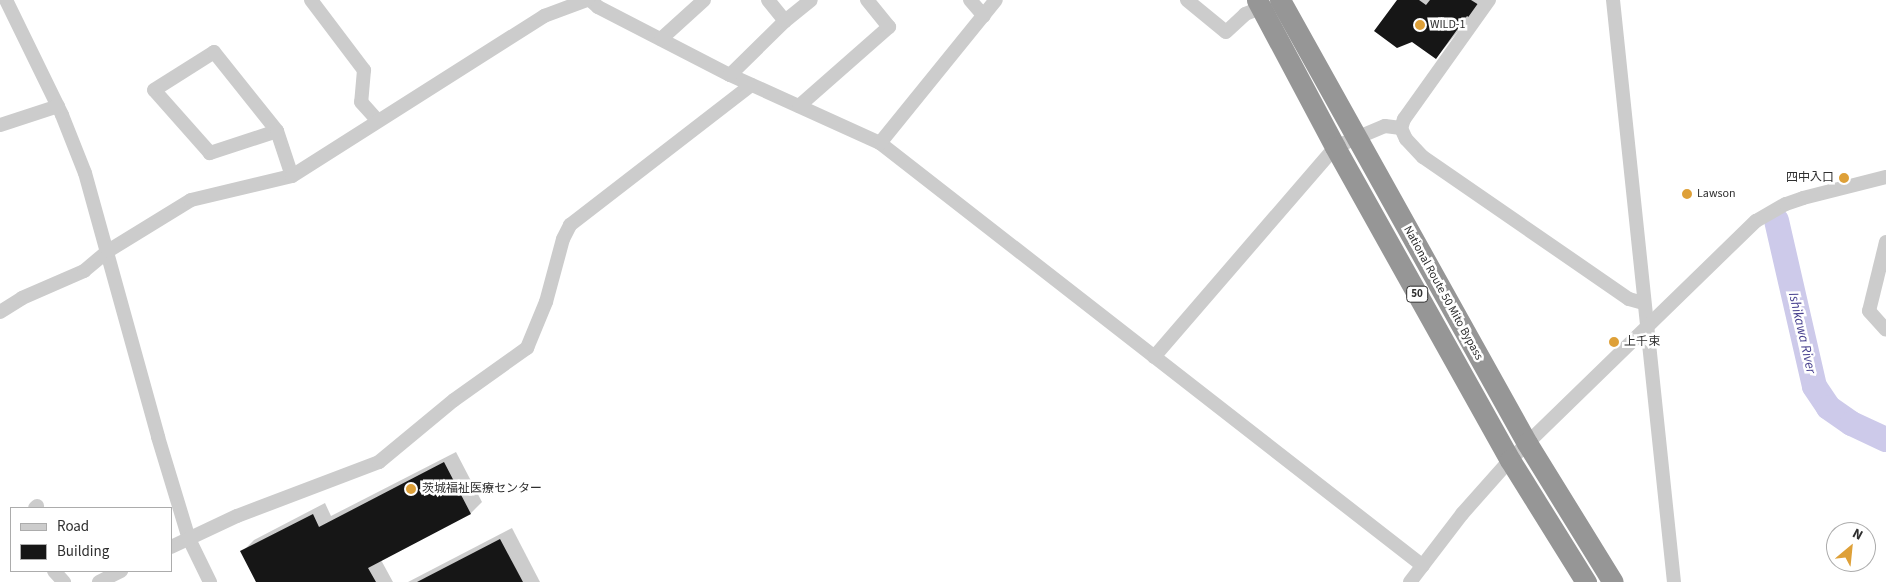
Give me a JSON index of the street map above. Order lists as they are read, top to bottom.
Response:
{
  "streets": {
    "highway": ["National Route 50 Mito Bypass", "50"]
  },
  "water": ["Ishikawa River"],
  "places": [
    "WILD-1",
    "四中入口",
    "Lawson",
    "上千束",
    "茨城福祉医療センター"
  ],
  "legend": ["Road", "Building"],
  "north": "top right"
}
